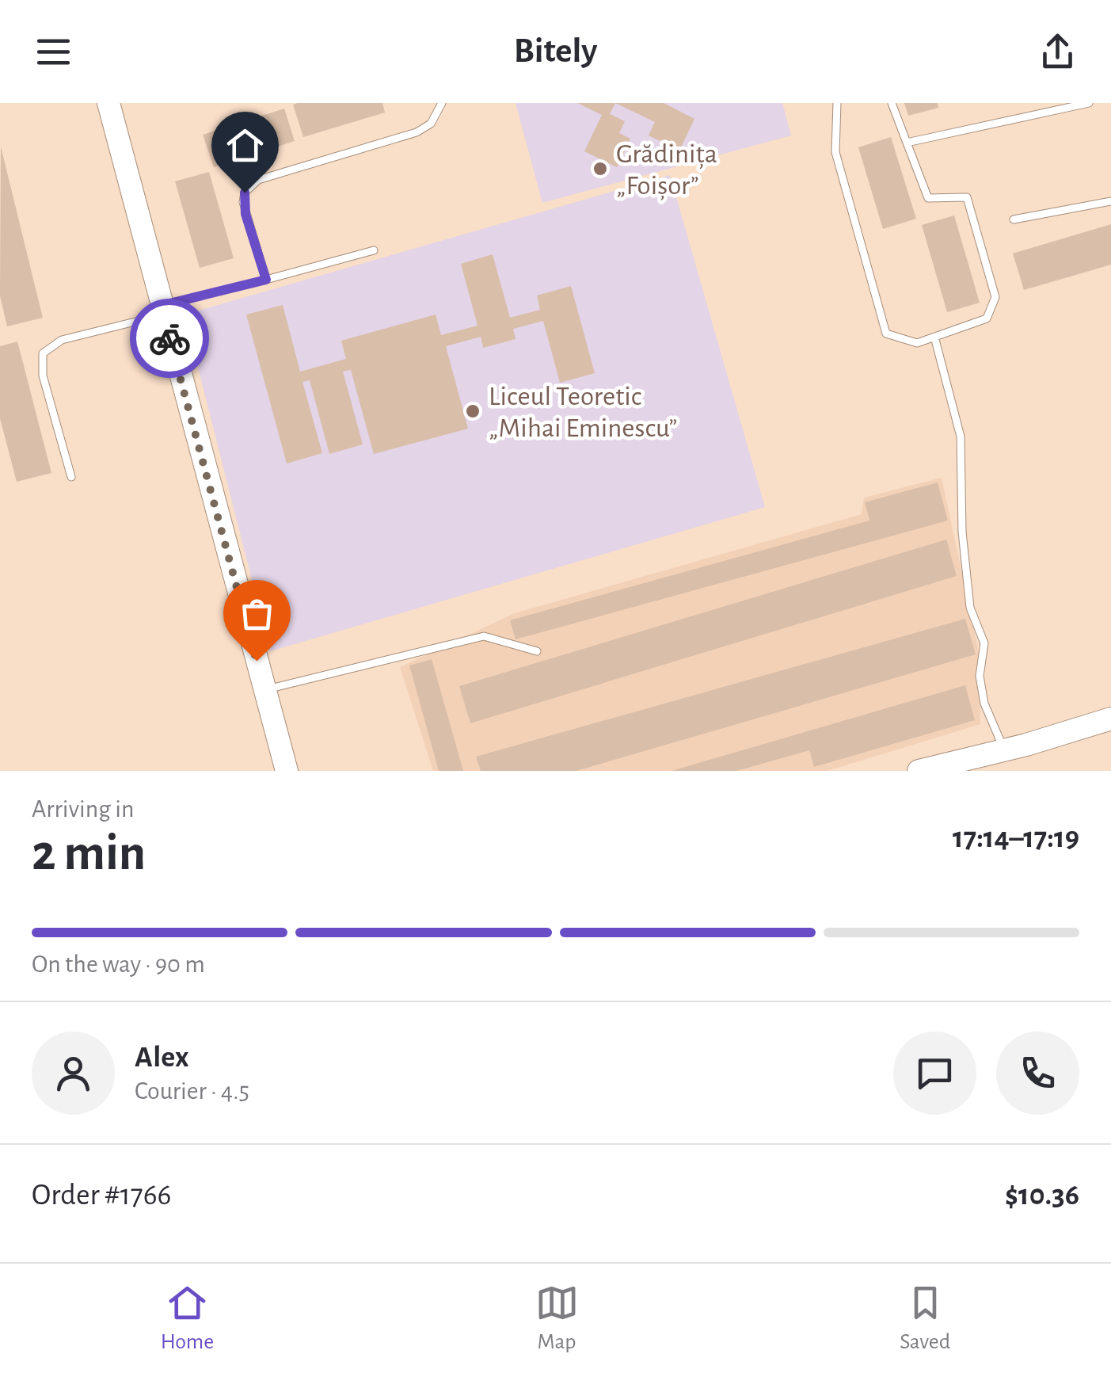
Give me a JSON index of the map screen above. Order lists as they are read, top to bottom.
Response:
{
  "places": ["Grădinița „Foișor”", "Liceul Teoretic „Mihai Eminescu”"],
  "page": {
    "header": "Bitely",
    "heading": ["2 min", "Arriving in", "17:14–17:19"],
    "panel": [
      "Alex",
      "Courier · 4.5",
      "Order #1766",
      "$10.36"
    ],
    "bar": "On the way · 90 m",
    "tabs": ["Home", "Map", "Saved"]
  }
}
